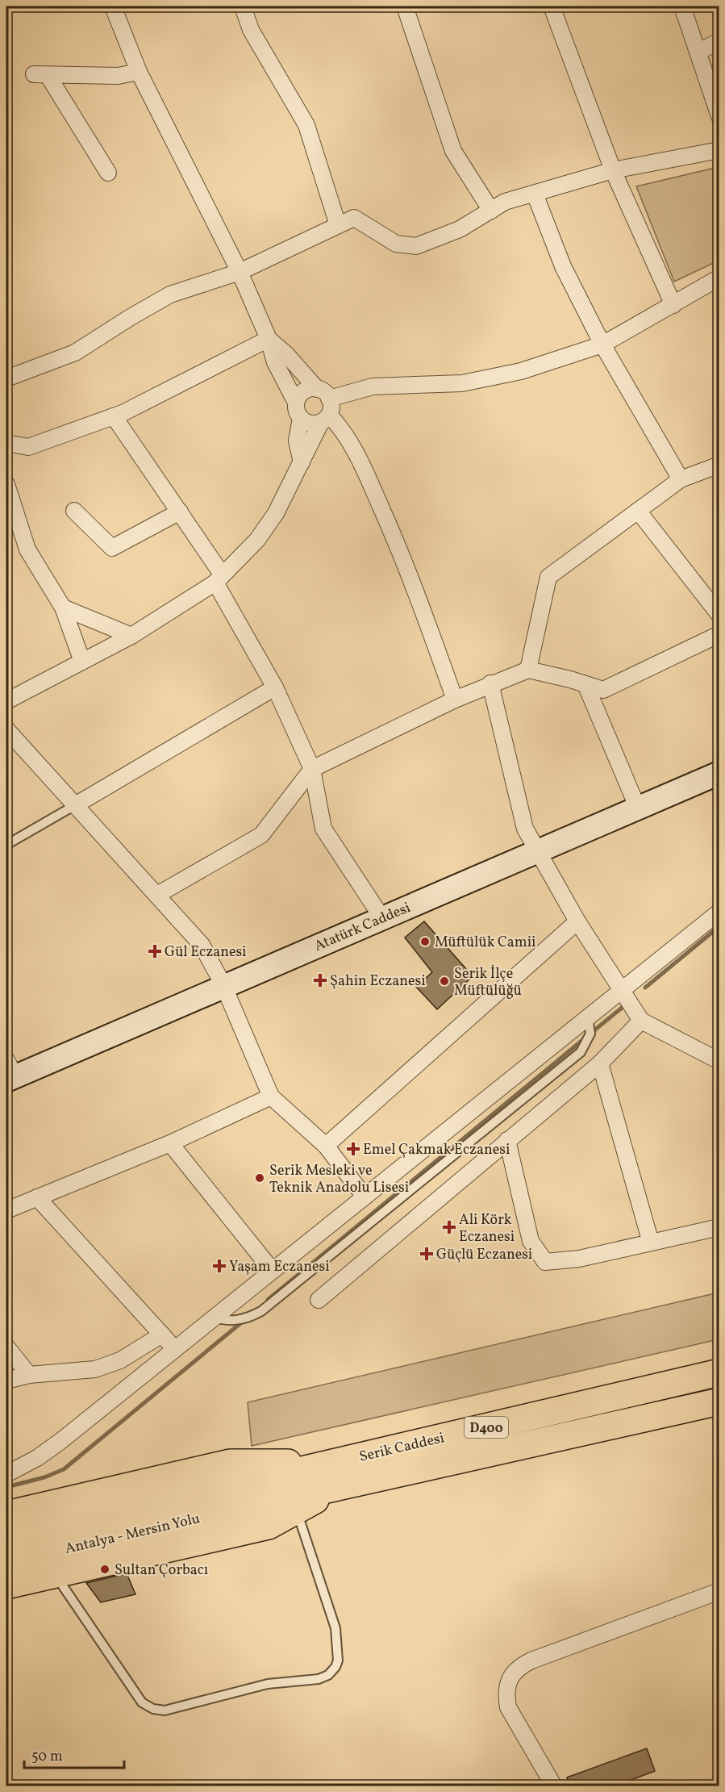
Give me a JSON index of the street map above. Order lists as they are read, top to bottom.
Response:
{
  "streets": {
    "highway": ["D400", "Serik Caddesi", "Antalya - Mersin Yolu"],
    "main road": ["Atatürk Caddesi"]
  },
  "crossings": [
    ["Serik Caddesi", "Antalya - Mersin Yolu"]
  ],
  "places": {
    "other": [
      "Müftülük Camii",
      "Serik İlçe Müftülüğü",
      "Serik Mesleki ve Teknik Anadolu Lisesi",
      "Sultan Çorbacı"
    ],
    "health": [
      "Gül Eczanesi",
      "Şahin Eczanesi",
      "Emel Çakmak Eczanesi",
      "Ali Körk Eczanesi",
      "Güçlü Eczanesi",
      "Yaşam Eczanesi"
    ]
  },
  "scale_bar": "50 m"
}
